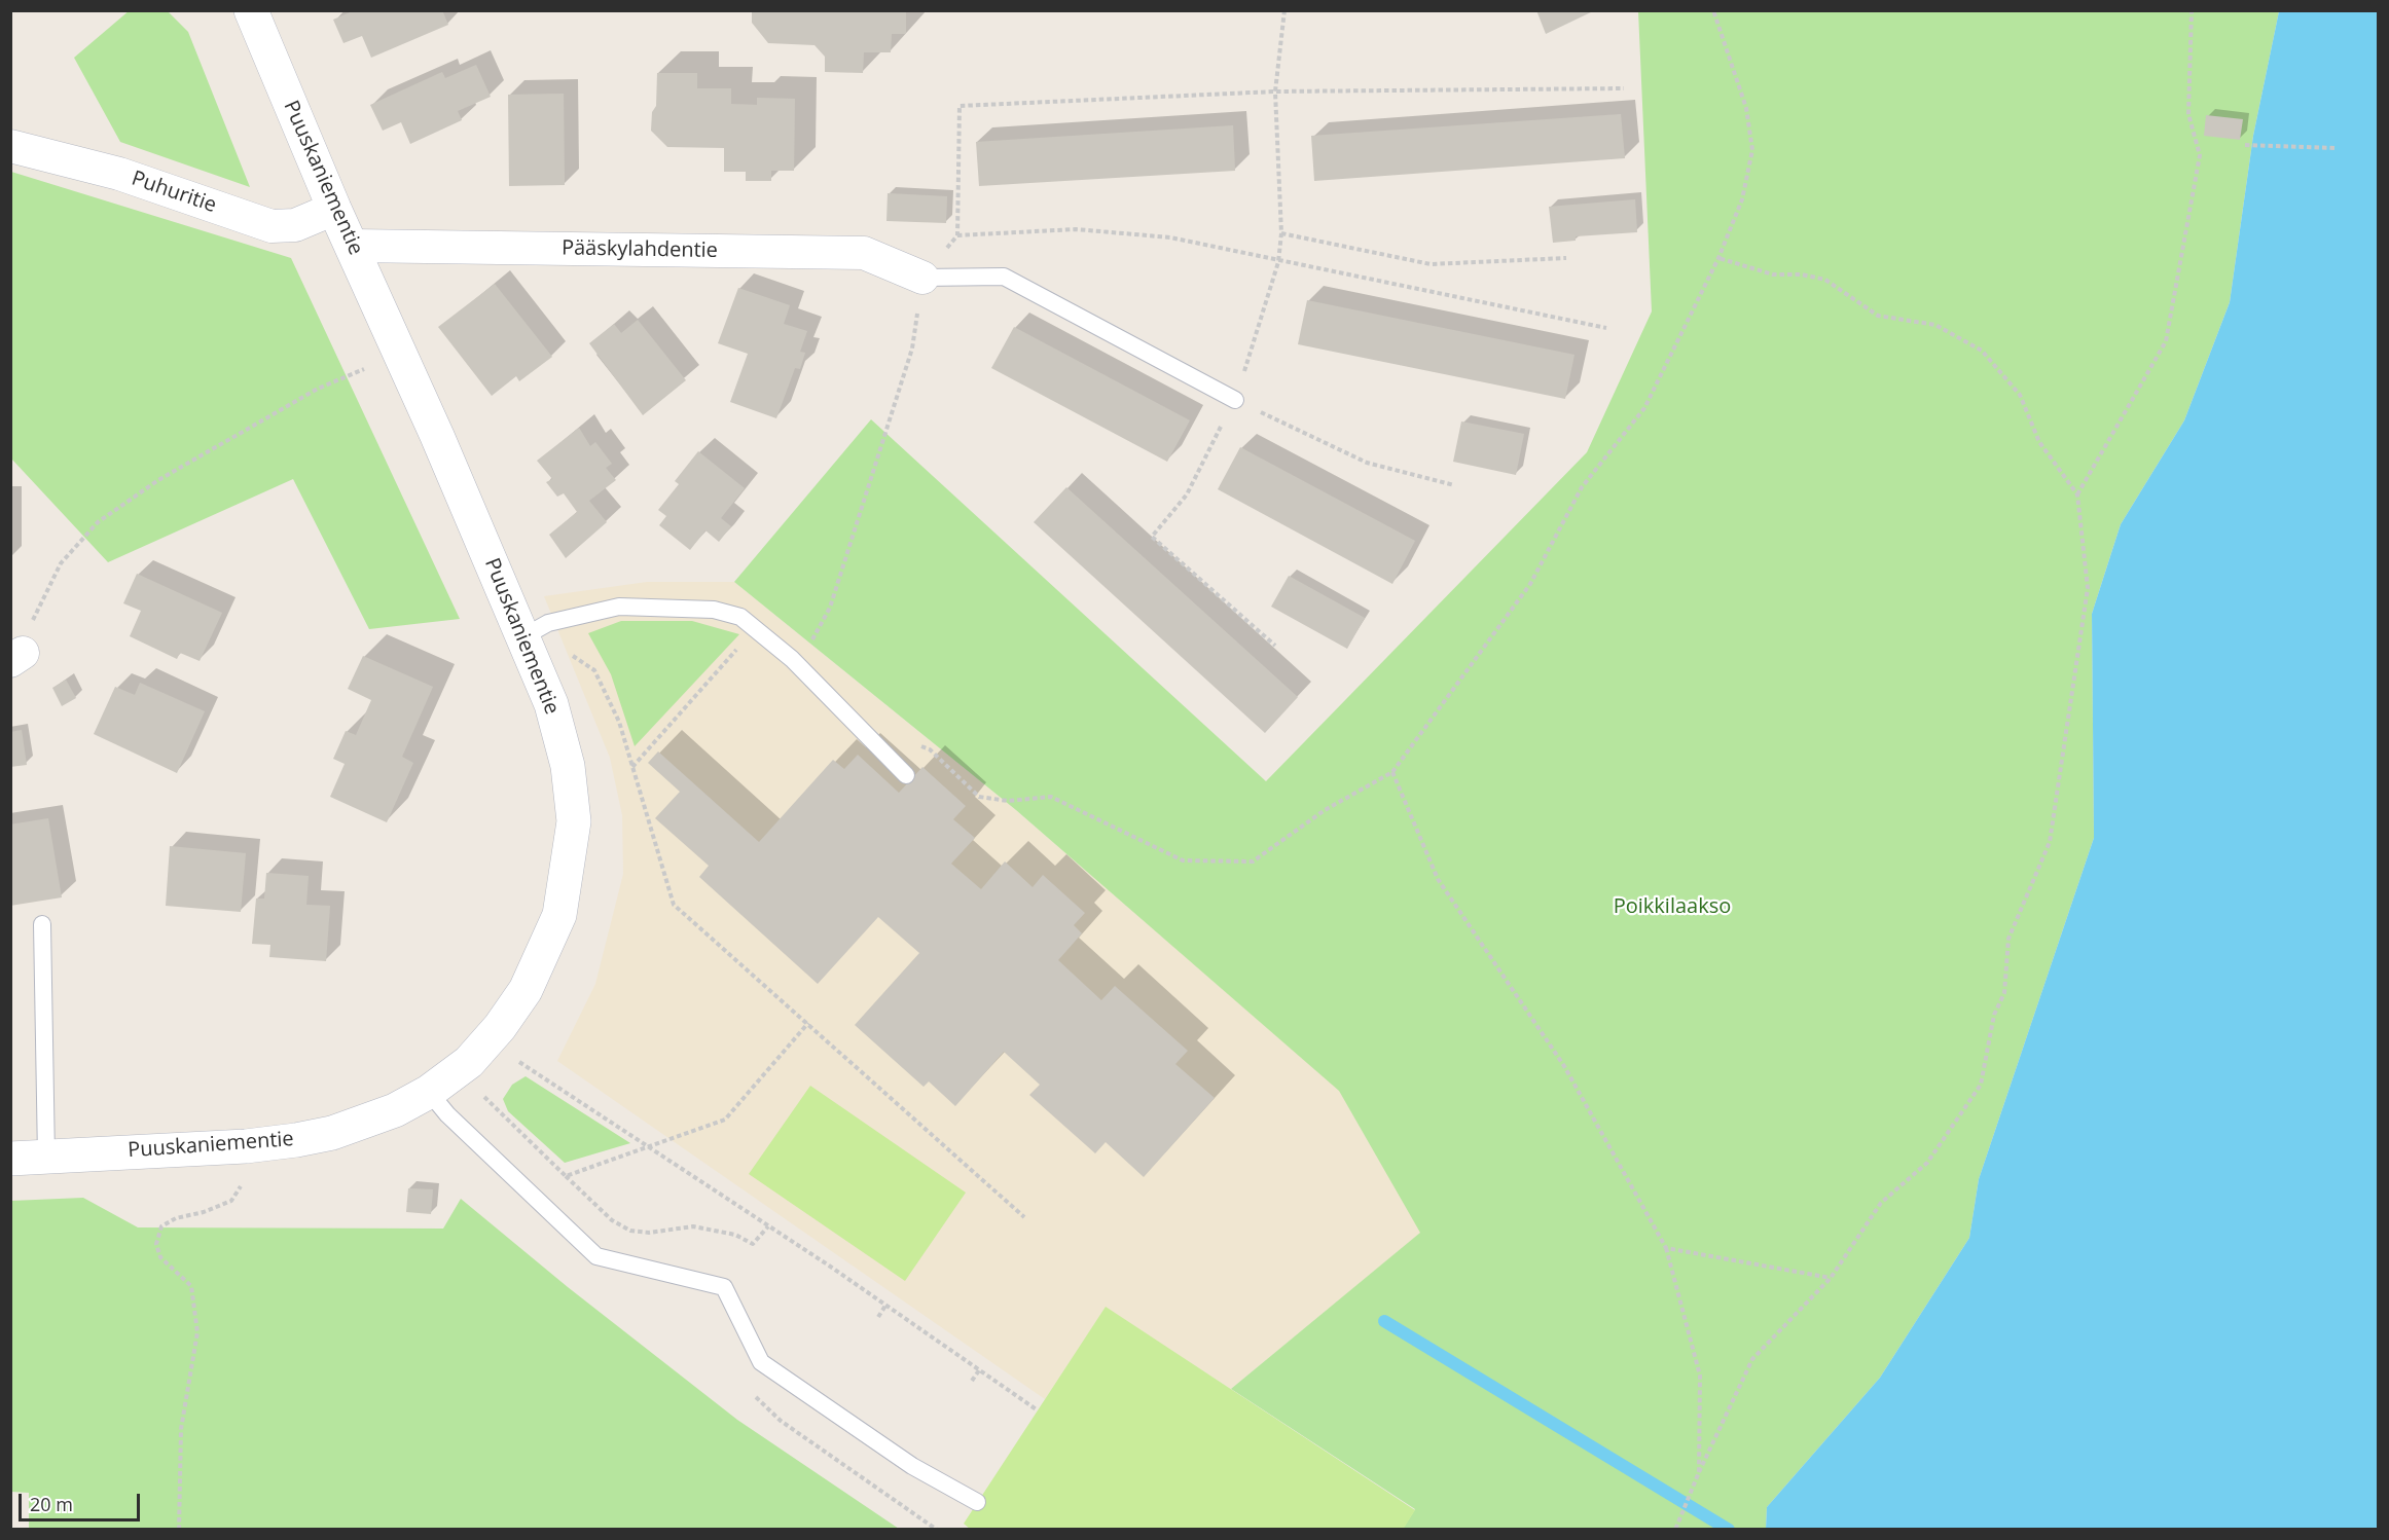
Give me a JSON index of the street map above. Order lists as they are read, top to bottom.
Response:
{
  "streets": {
    "street": ["Puuskaniementie", "Puhuritie", "Pääskylahdentie"]
  },
  "crossings": [
    ["Puuskaniementie", "Puhuritie"],
    ["Puuskaniementie", "Pääskylahdentie"]
  ],
  "parks": ["Poikkilaakso"],
  "scale_bar": "20 m"
}
